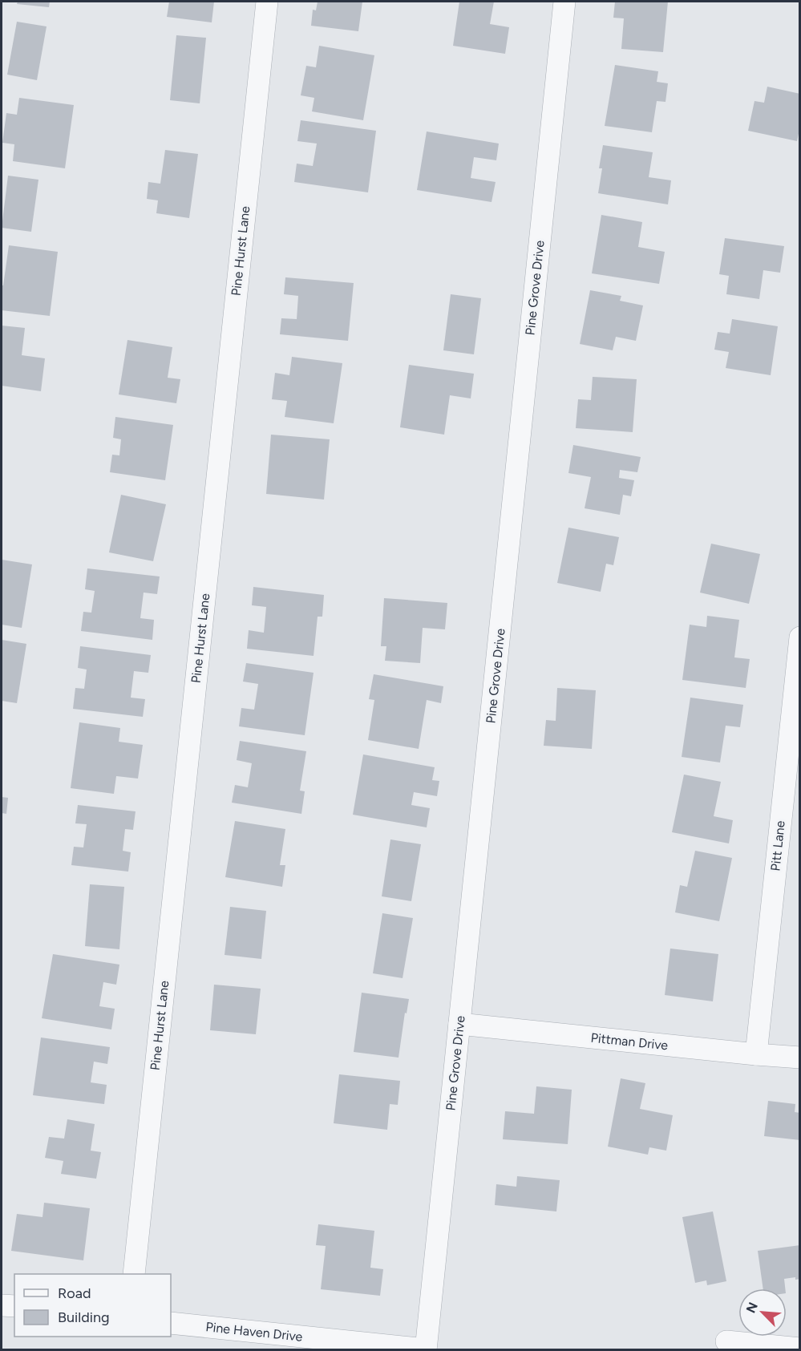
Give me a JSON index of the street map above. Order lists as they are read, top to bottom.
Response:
{
  "streets": {
    "street": [
      "Pine Hurst Lane",
      "Pine Grove Drive",
      "Pitt Lane",
      "Pittman Drive",
      "Pine Haven Drive"
    ]
  },
  "crossings": [
    ["Pine Grove Drive", "Pittman Drive"],
    ["Pine Grove Drive", "Pine Haven Drive"],
    ["Pitt Lane", "Pittman Drive"]
  ],
  "legend": ["Road", "Building"],
  "north": "top left"
}
